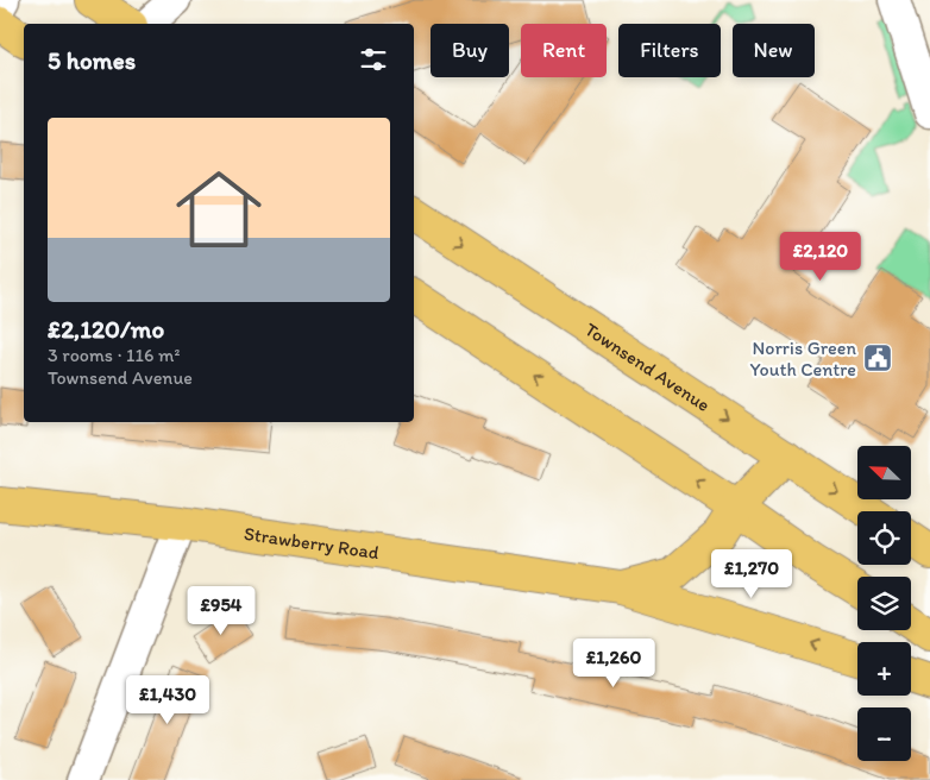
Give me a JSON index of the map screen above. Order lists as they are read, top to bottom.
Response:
{
  "streets": {
    "main road": ["Townsend Avenue", "Strawberry Road"]
  },
  "crossings": [
    ["Townsend Avenue", "Strawberry Road"]
  ],
  "places": {
    "public building": ["Norris Green Youth Centre"]
  },
  "north": "top left",
  "page": {
    "chip": [
      "Buy",
      "Rent",
      "Filters",
      "New"
    ],
    "heading": "5 homes",
    "list": [
      {
        "name": "£2,120/mo",
        "note": "3 rooms · 116 m² · Townsend Avenue"
      }
    ],
    "price": [
      "£2,120",
      "£1,270",
      "£954",
      "£1,260",
      "£1,430"
    ],
    "map_buttons": ["+", "−"]
  }
}
